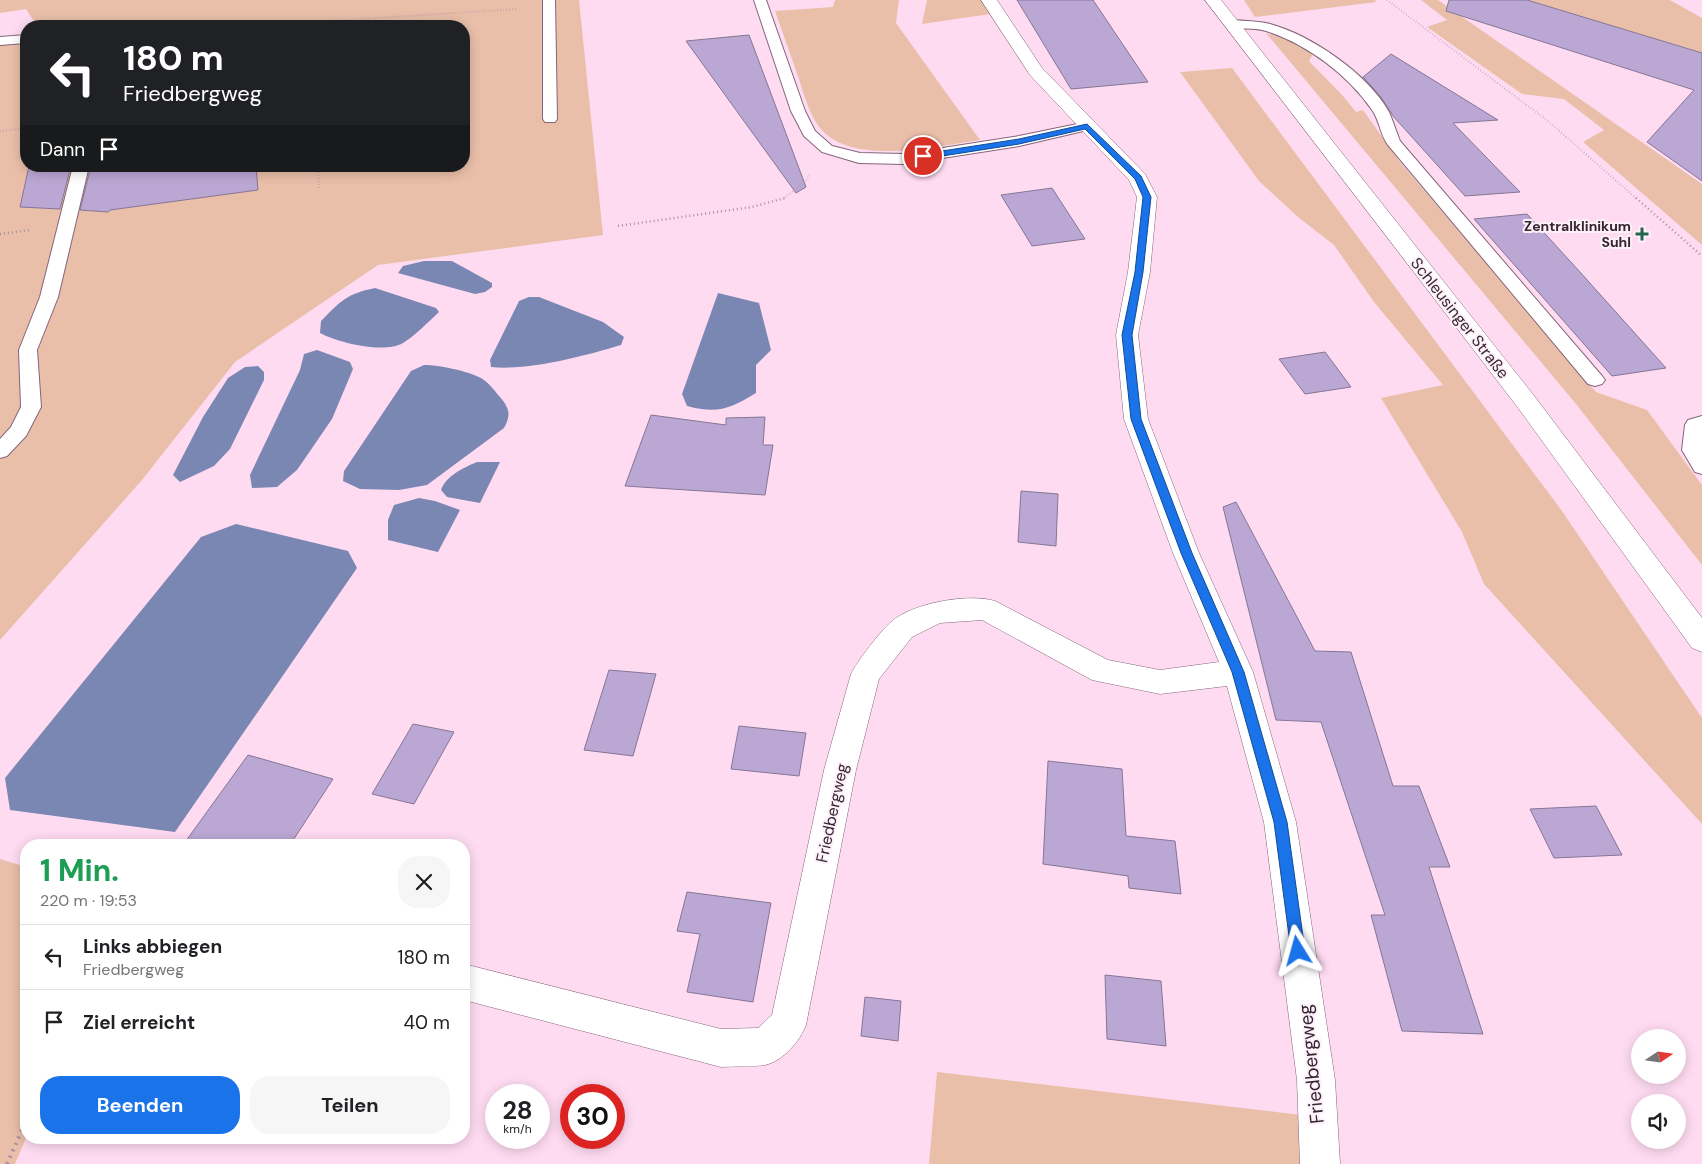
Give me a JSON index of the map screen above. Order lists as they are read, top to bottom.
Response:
{
  "streets": {
    "street": ["Schleusinger Straße", "Friedbergweg"]
  },
  "places": {
    "health": ["Zentralklinikum Suhl"]
  },
  "north": "right",
  "page": {
    "turn": ["180 m", "Friedbergweg"],
    "then": "Dann",
    "heading": ["1 Min.", "220 m · 19:53"],
    "list": [
      {
        "name": "Links abbiegen",
        "note": "Friedbergweg",
        "value": "180 m"
      },
      {
        "name": "Ziel erreicht",
        "value": "40 m"
      }
    ],
    "buttons": ["Beenden", "Teilen"],
    "speed": "28 km/h",
    "limit": "30"
  }
}
